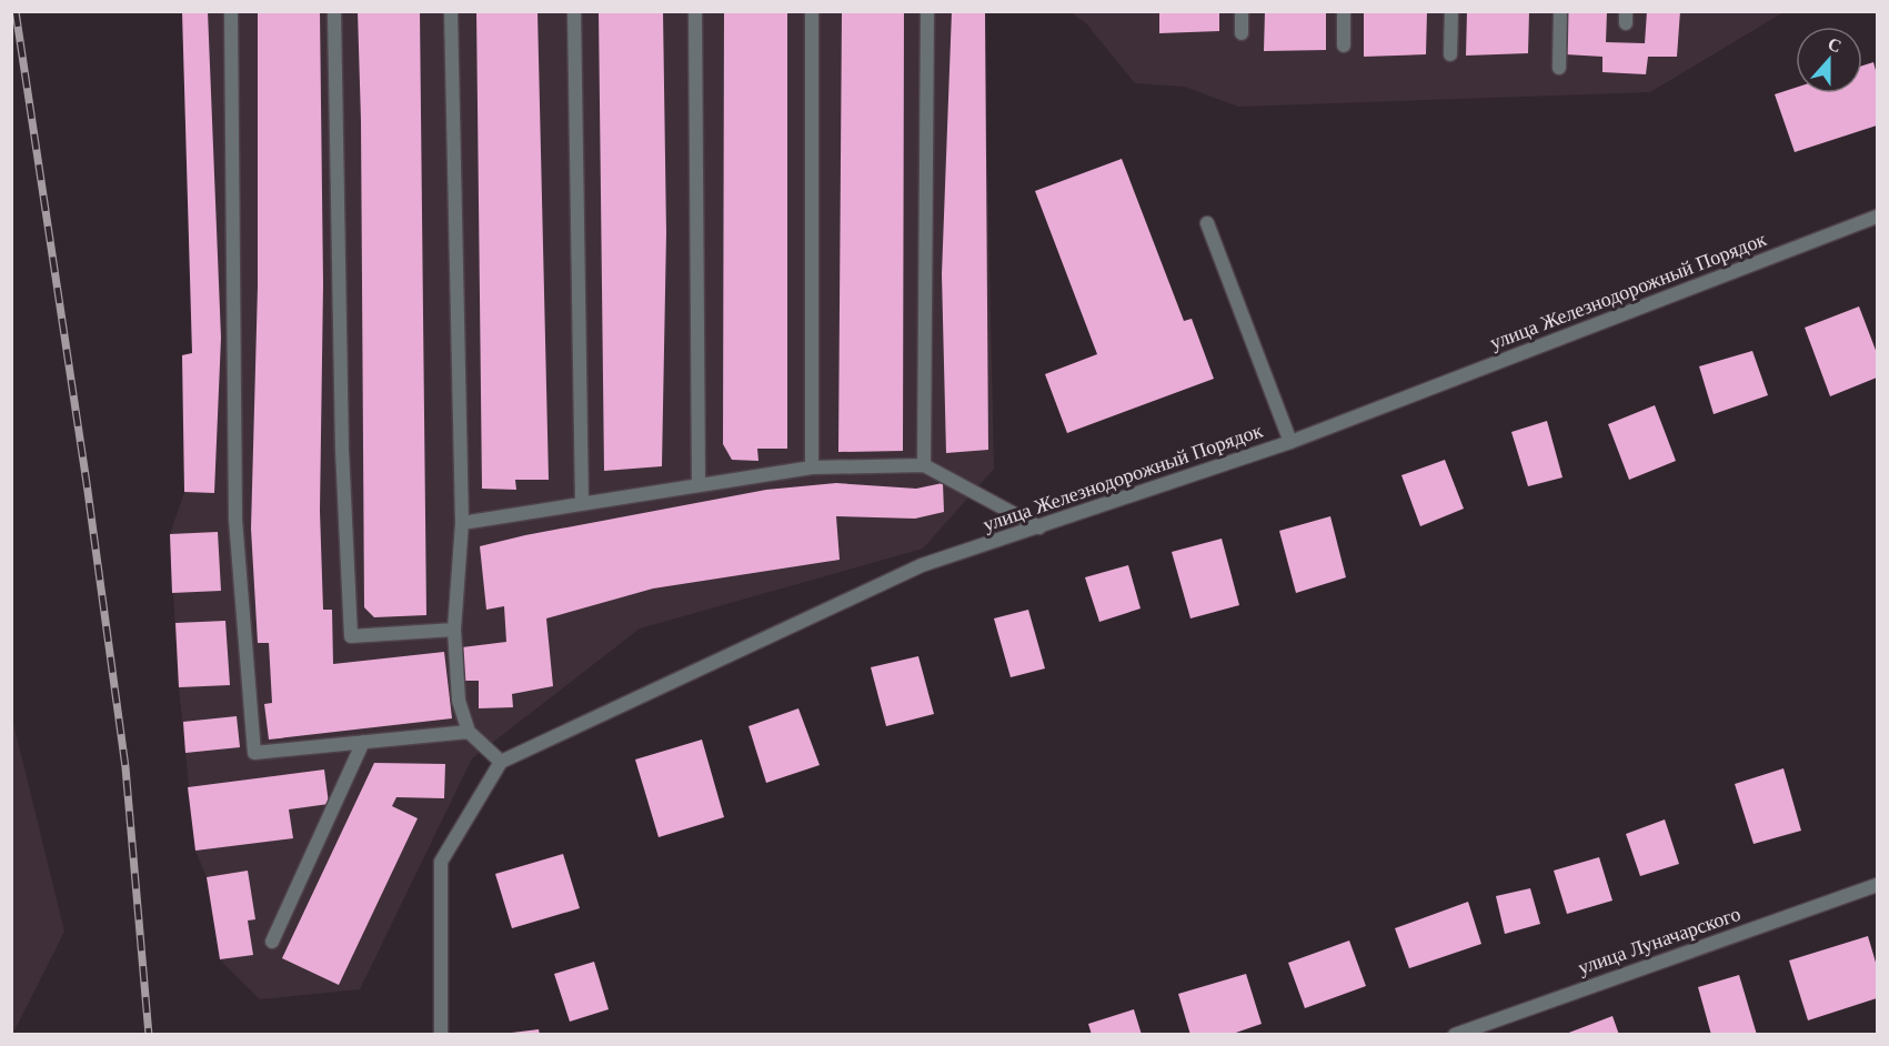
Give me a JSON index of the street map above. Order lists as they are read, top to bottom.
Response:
{
  "streets": {
    "street": ["улица Железнодорожный Порядок", "улица Луначарского"]
  },
  "north": "top"
}
